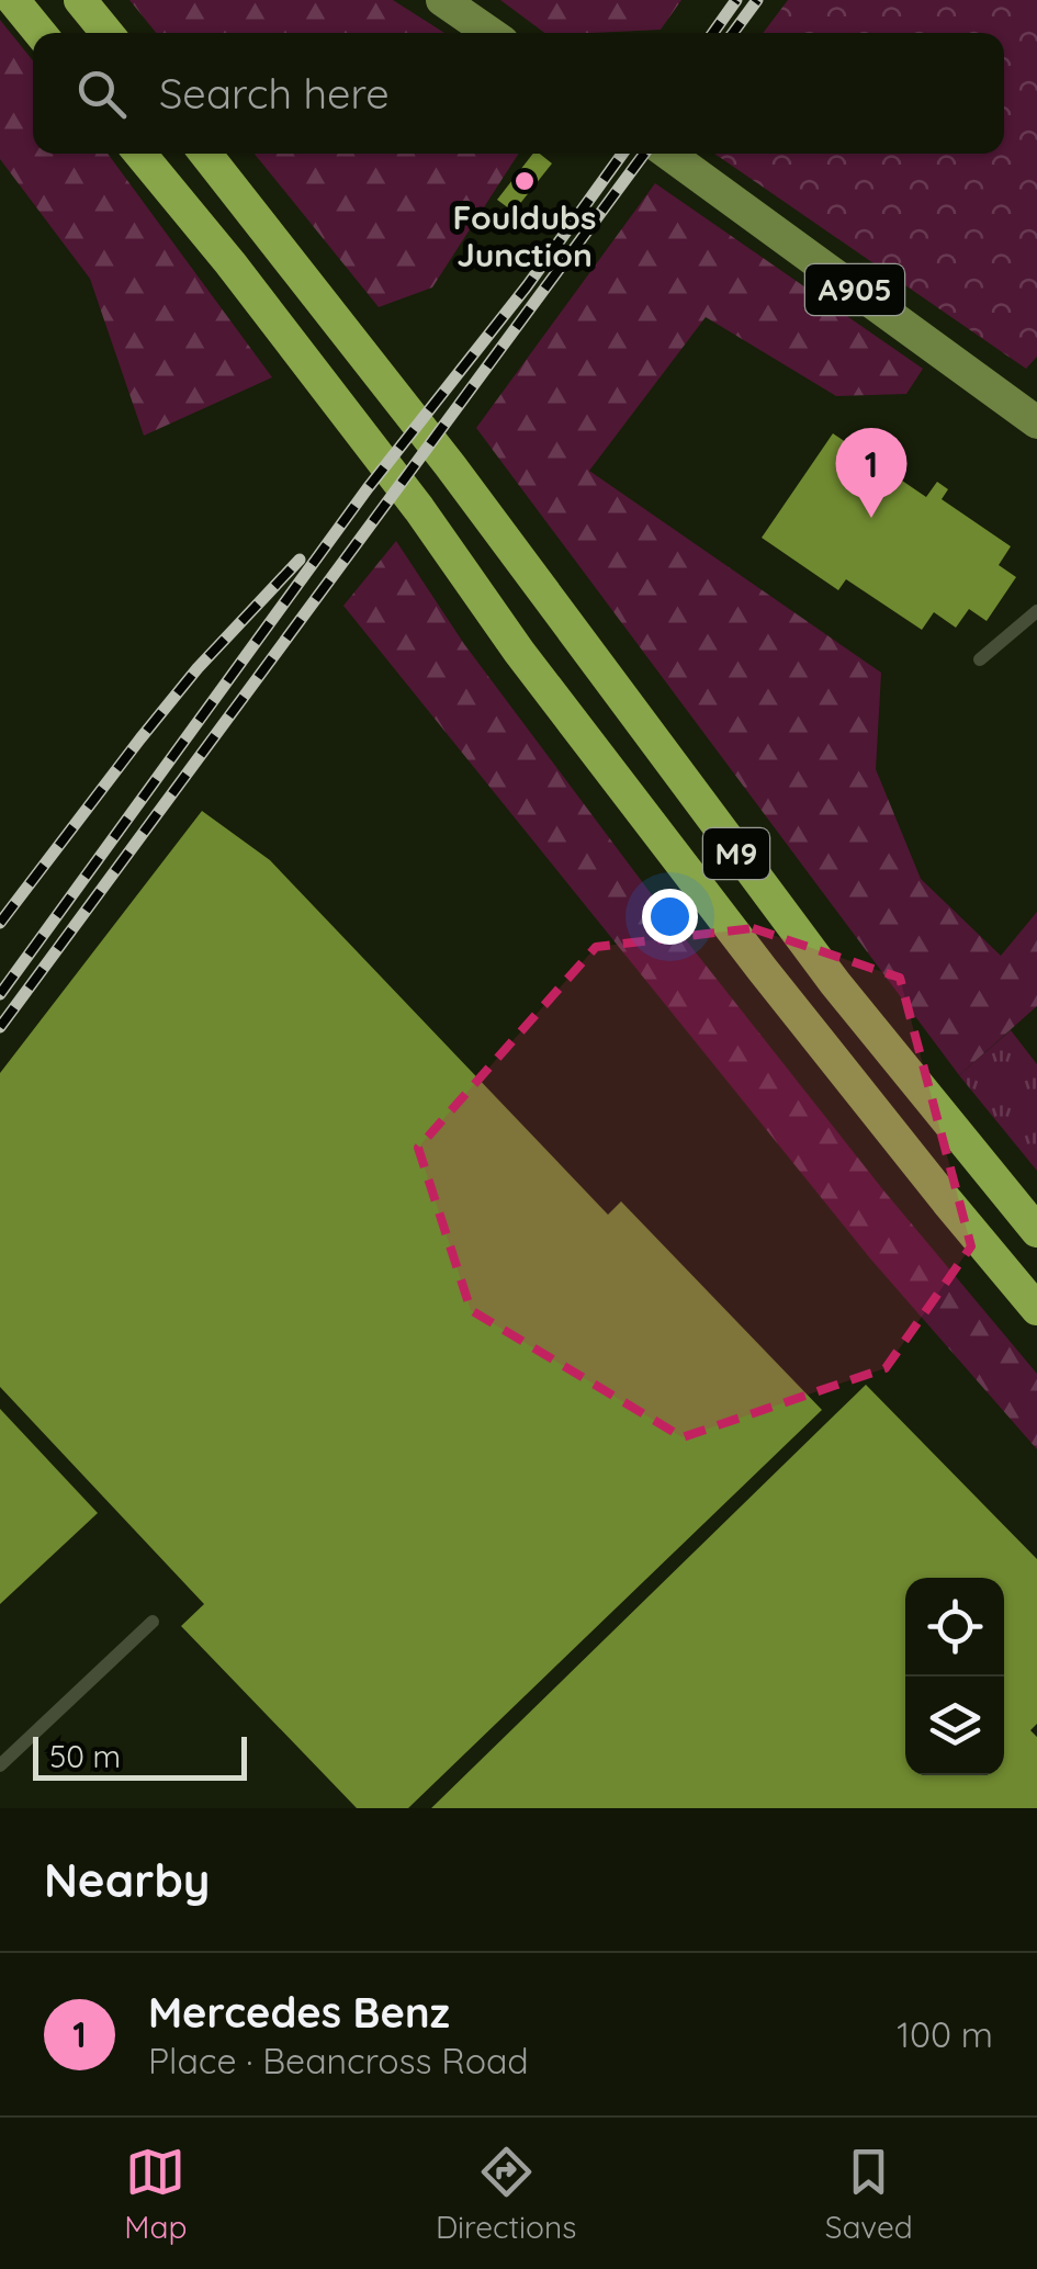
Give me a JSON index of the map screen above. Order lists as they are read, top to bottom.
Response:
{
  "streets": {
    "highway": ["M9"],
    "main road": ["A905"]
  },
  "places": ["Fouldubs Junction"],
  "scale_bar": "50 m",
  "page": {
    "search": "Search here",
    "pins": "1",
    "scale": "50 m",
    "heading": "Nearby",
    "list": [
      {
        "mark": "1",
        "name": "Mercedes Benz",
        "note": "Place · Beancross Road",
        "value": "100 m"
      }
    ],
    "nav": ["Map", "Directions", "Saved"]
  }
}
